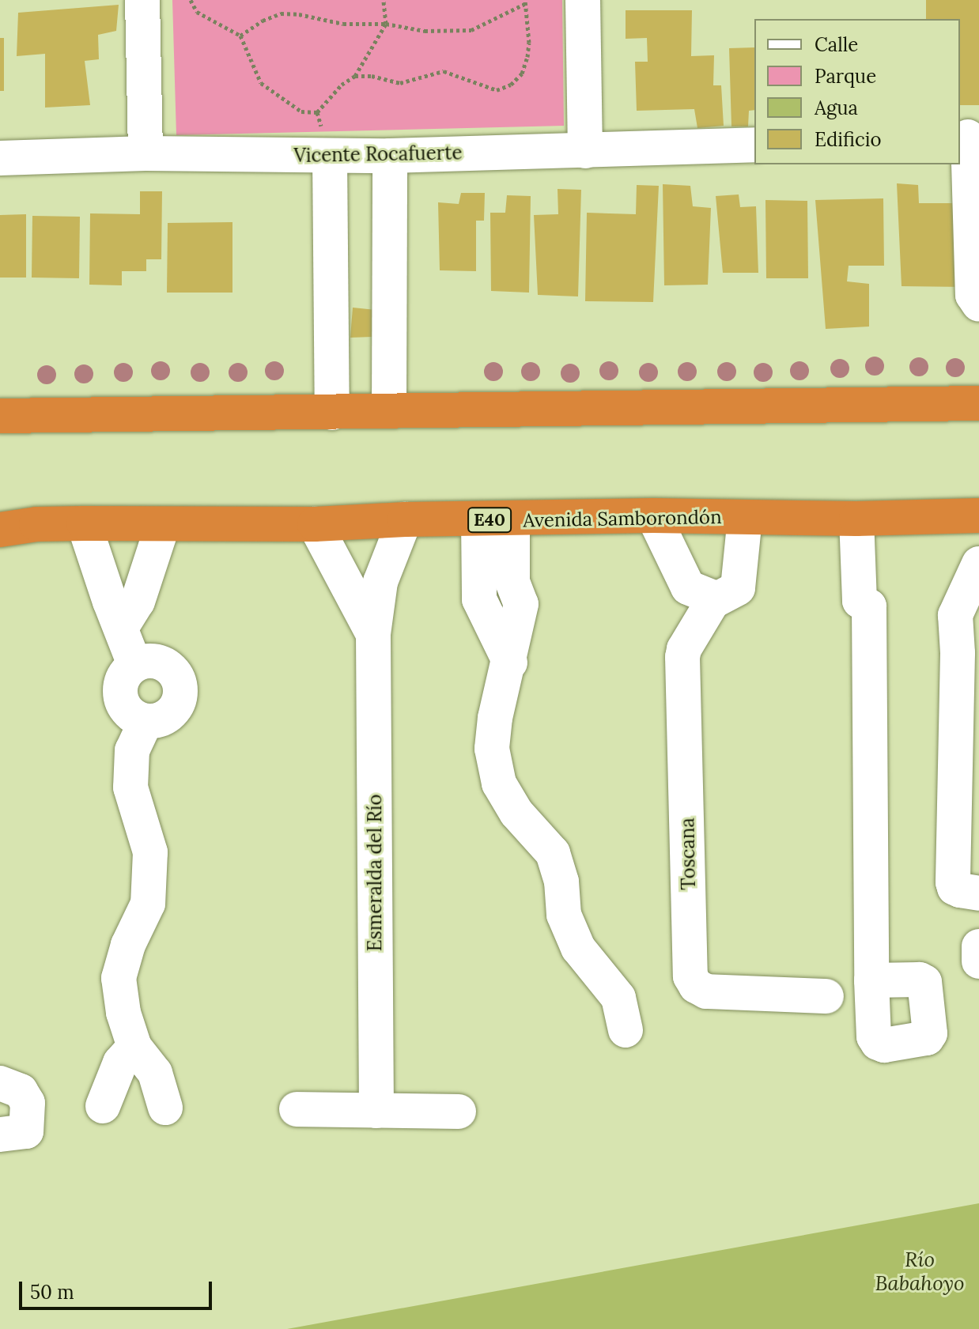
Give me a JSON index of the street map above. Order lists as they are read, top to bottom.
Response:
{
  "streets": {
    "highway": ["Avenida Samborondón", "E40"],
    "street": ["Vicente Rocafuerte", "Toscana", "Esmeralda del Río"]
  },
  "crossings": [
    ["Avenida Samborondón", "Toscana"],
    ["Avenida Samborondón", "Esmeralda del Río"]
  ],
  "water": ["Río Babahoyo"],
  "legend": [
    "Calle",
    "Parque",
    "Agua",
    "Edificio"
  ],
  "scale_bar": "50 m"
}
